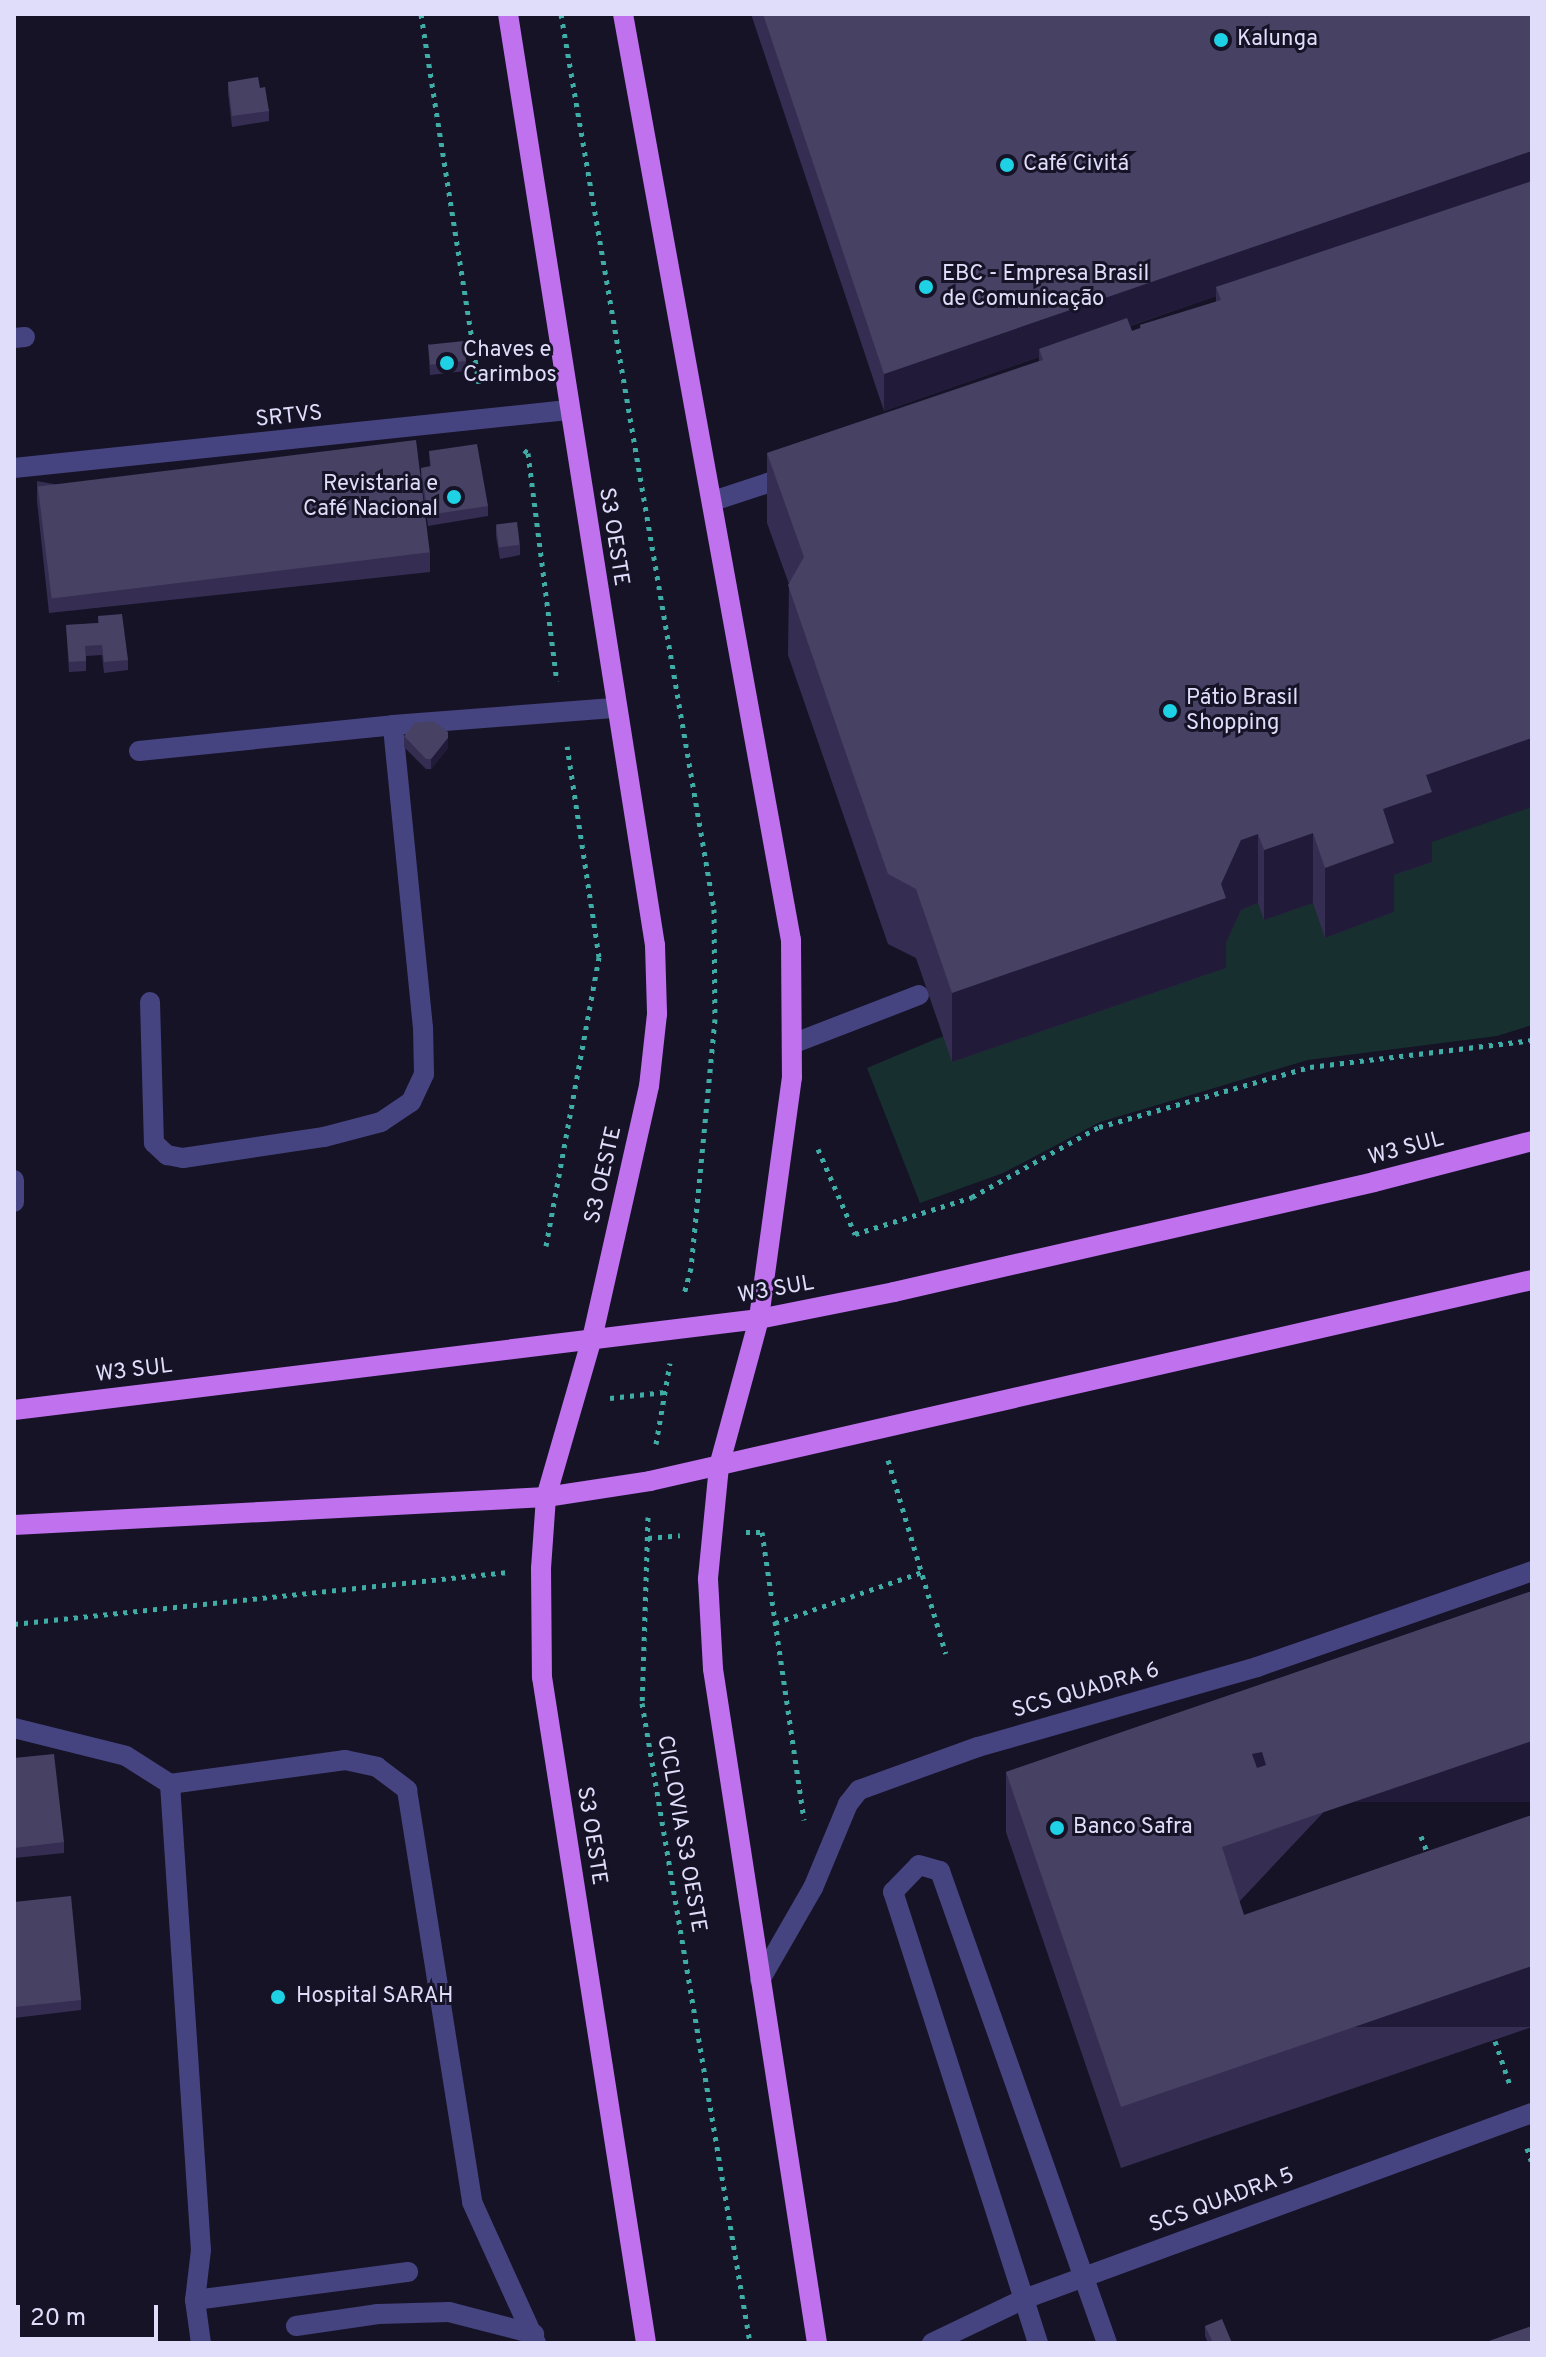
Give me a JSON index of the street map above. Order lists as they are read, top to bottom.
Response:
{
  "streets": {
    "main road": ["S3 OESTE", "W3 SUL"],
    "street": ["SRTVS", "SCS QUADRA 6", "SCS QUADRA 5"],
    "path": ["CICLOVIA S3 OESTE"]
  },
  "crossings": [
    ["SRTVS", "S3 OESTE"],
    ["S3 OESTE", "W3 SUL"],
    ["W3 SUL", "CICLOVIA S3 OESTE"]
  ],
  "places": [
    "Kalunga",
    "Café Civitá",
    "EBC - Empresa Brasil de Comunicação",
    "Chaves e Carimbos",
    "Revistaria e Café Nacional",
    "Pátio Brasil Shopping",
    "Banco Safra",
    "Hospital SARAH"
  ],
  "scale_bar": "20 m"
}
